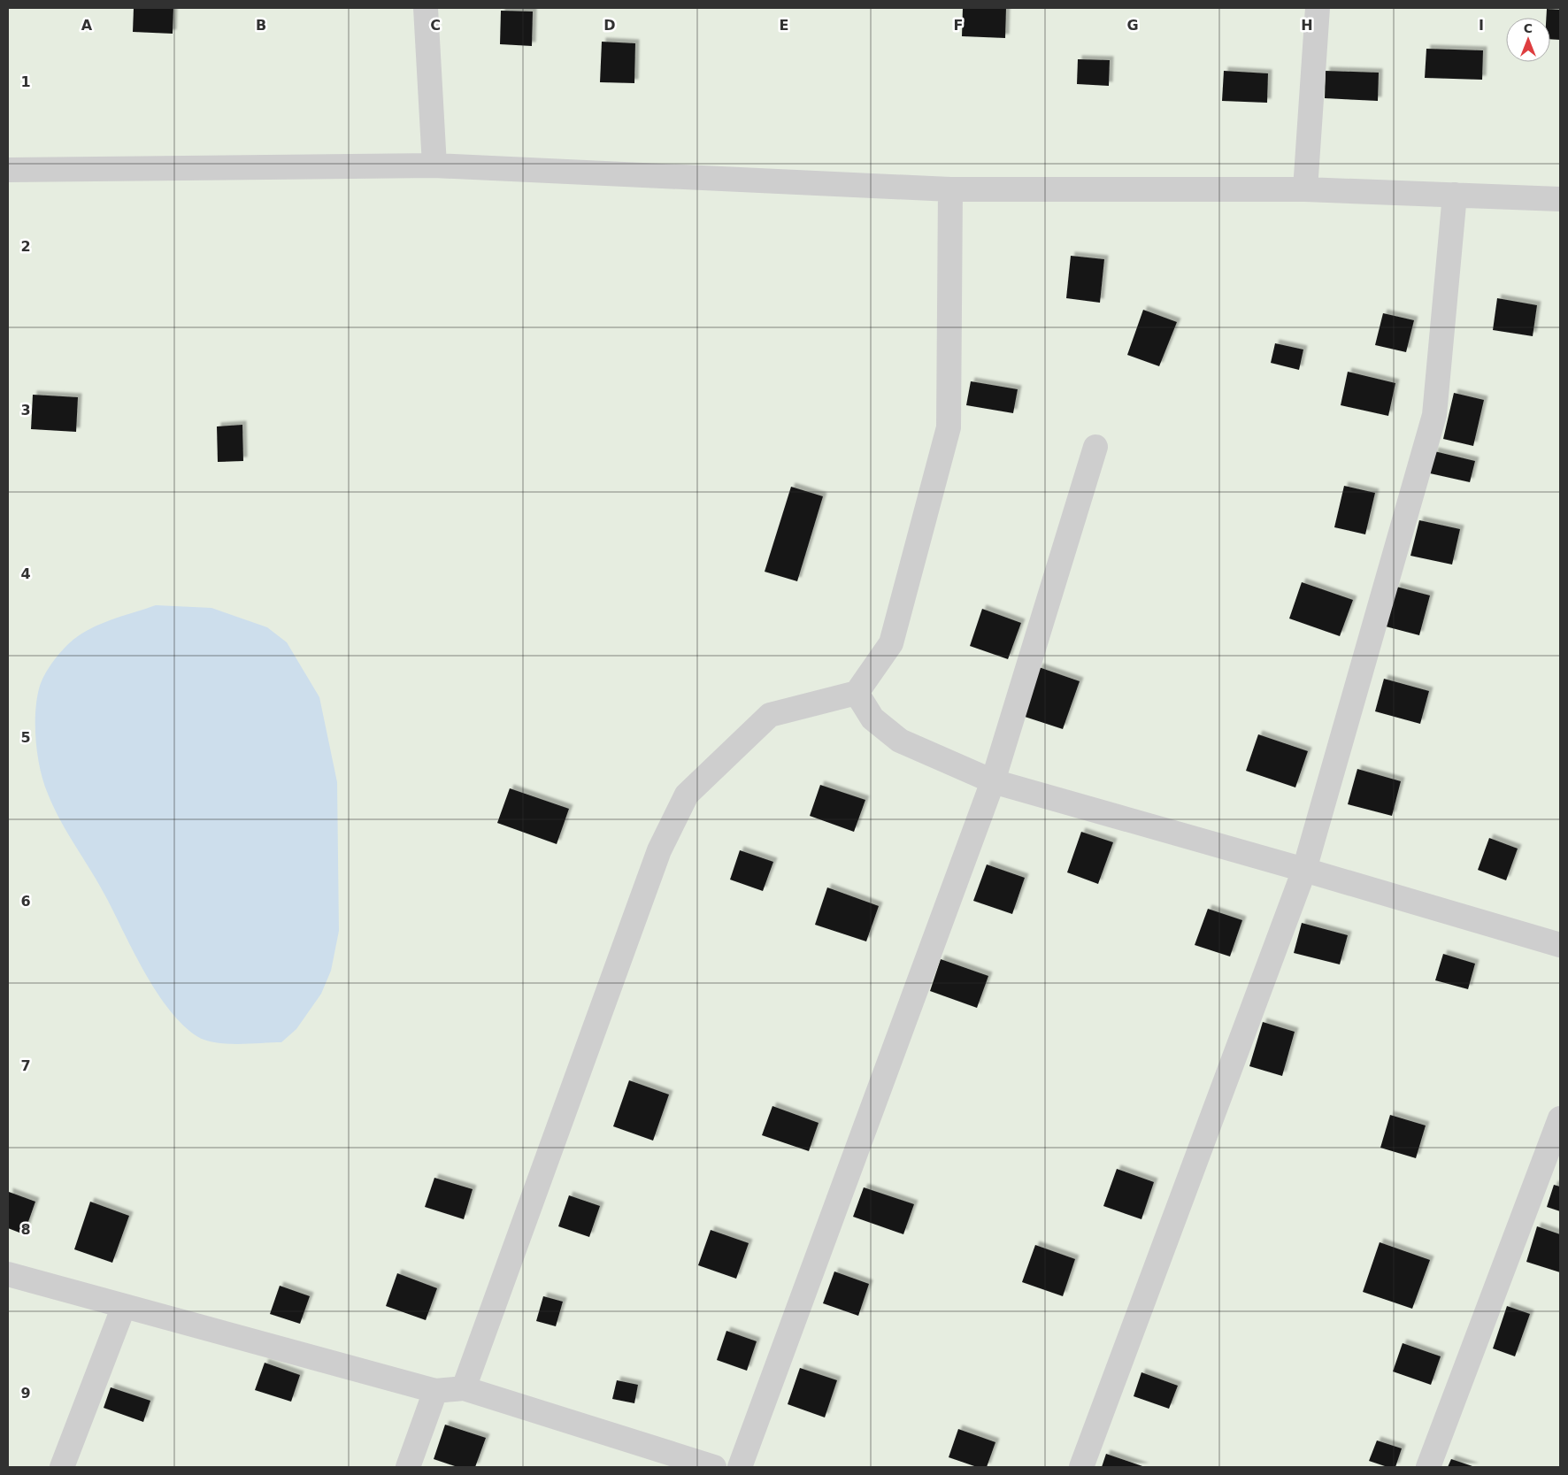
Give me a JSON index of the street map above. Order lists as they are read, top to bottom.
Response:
{
  "north": "top",
  "grid": {
    "columns": [
      "A",
      "B",
      "C",
      "D",
      "E",
      "F",
      "G",
      "H",
      "I"
    ],
    "rows": [
      "1",
      "2",
      "3",
      "4",
      "5",
      "6",
      "7",
      "8",
      "9"
    ]
  }
}
